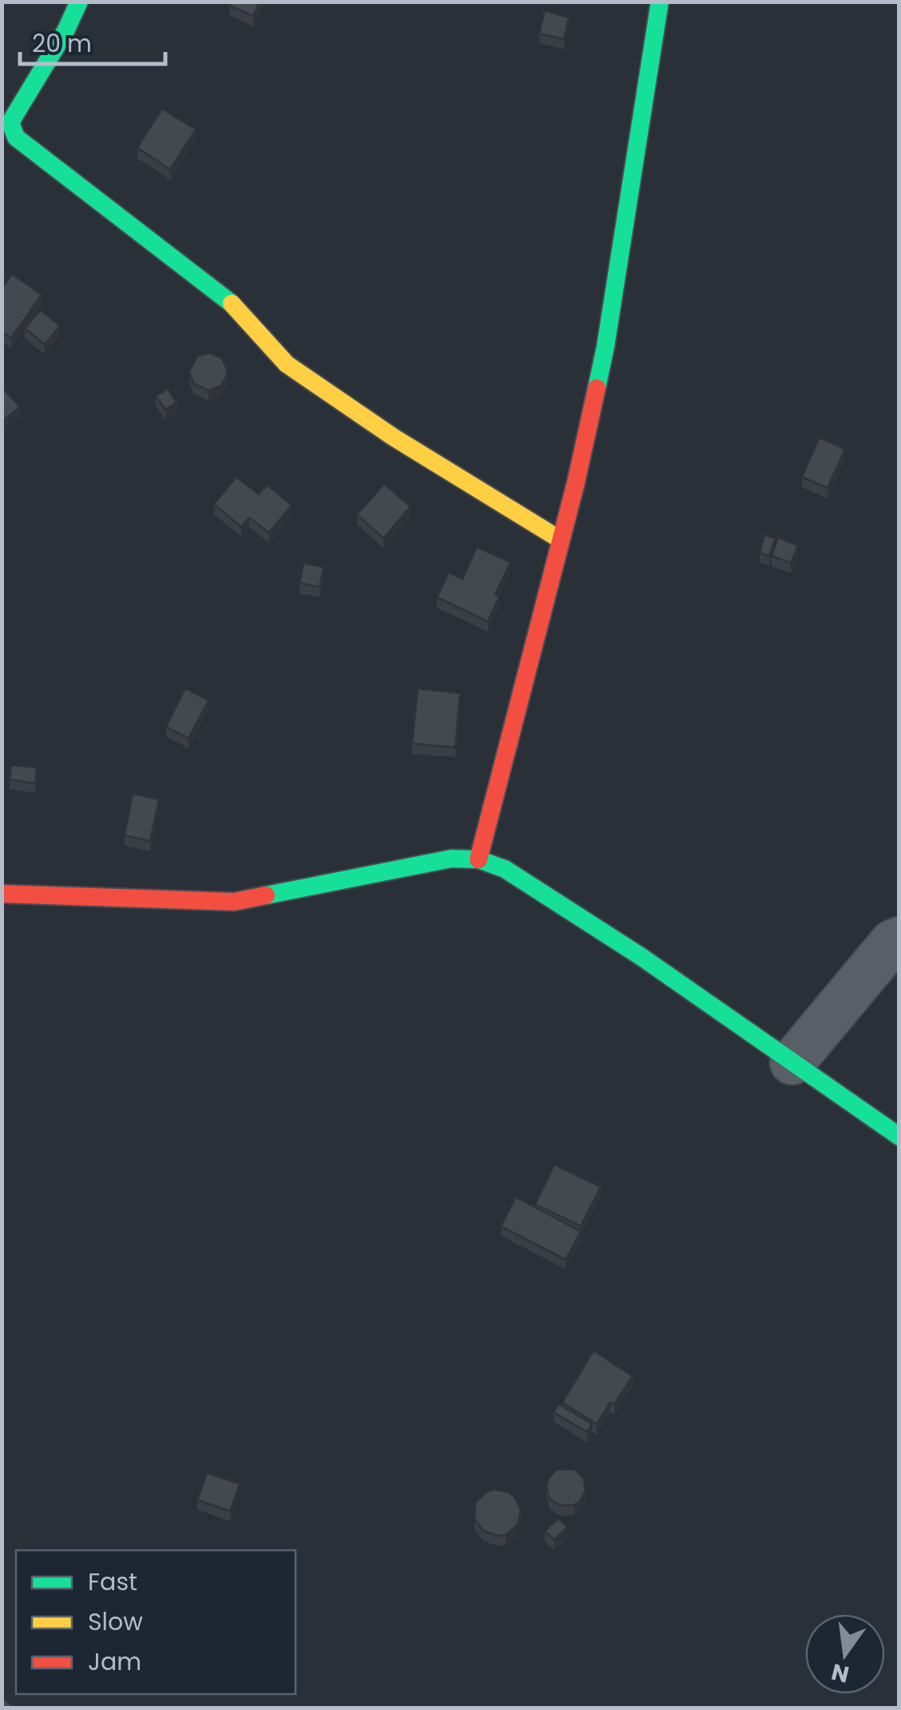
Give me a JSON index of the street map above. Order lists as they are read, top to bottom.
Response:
{
  "legend": ["Fast", "Slow", "Jam"],
  "scale_bar": "20 m",
  "north": "bottom"
}
